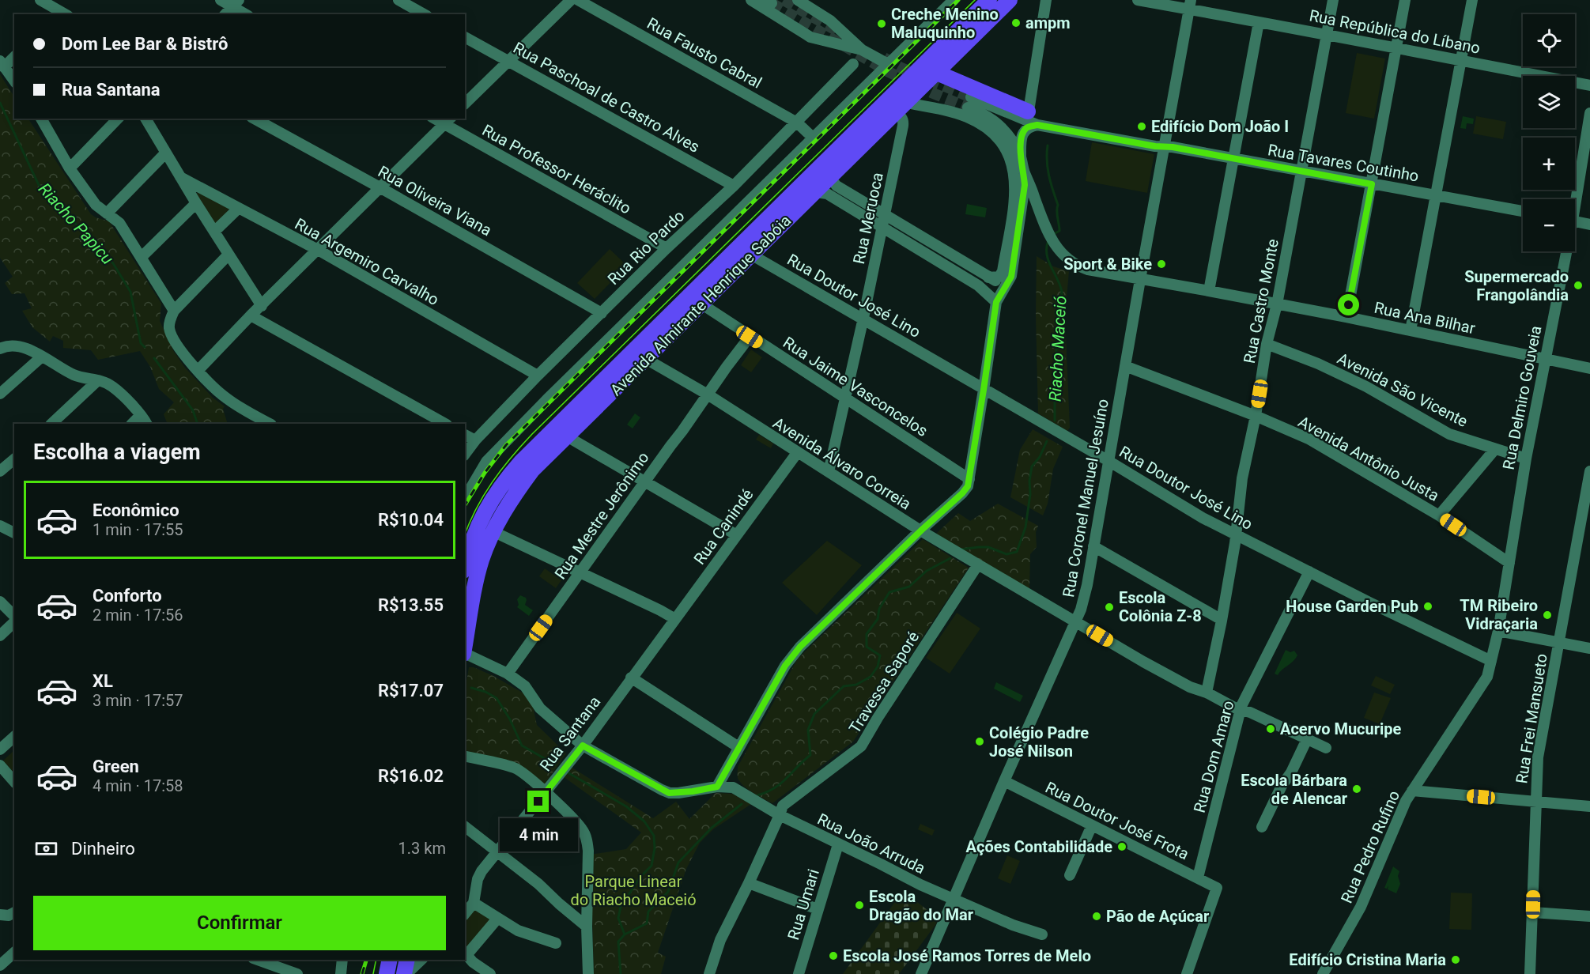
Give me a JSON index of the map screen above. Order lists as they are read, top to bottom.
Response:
{
  "streets": {
    "highway": ["Avenida Almirante Henrique Sabóia"],
    "street": [
      "Rua República do Líbano",
      "Rua Fausto Cabral",
      "Rua Paschoal de Castro Alves",
      "Rua Tavares Coutinho",
      "Rua Professor Heráclito",
      "Rua Oliveira Viana",
      "Rua Meruoca",
      "Rua Rio Pardo",
      "Rua Argemiro Carvalho",
      "Rua Doutor José Lino",
      "Rua Castro Monte",
      "Rua Ana Bilhar",
      "Rua Jaime Vasconcelos",
      "Avenida São Vicente",
      "Rua Delmiro Gouveia",
      "Avenida Antônio Justa",
      "Avenida Álvaro Correia",
      "Rua Coronel Manuel Jesuíno",
      "Rua Mestre Jerônimo",
      "Rua Canindé",
      "Travessa Saporé",
      "Rua Frei Mansueto",
      "Rua Santana",
      "Rua Dom Amaro",
      "Rua Doutor José Frota",
      "Rua João Arruda",
      "Rua Pedro Rufino",
      "Rua Umari"
    ]
  },
  "crossings": [
    ["Rua República do Líbano", "Rua Castro Monte"],
    ["Rua República do Líbano", "Rua Coronel Manuel Jesuíno"],
    ["Rua Fausto Cabral", "Rua Rio Pardo"],
    ["Rua Paschoal de Castro Alves", "Rua Rio Pardo"],
    ["Rua Tavares Coutinho", "Rua Castro Monte"],
    ["Rua Tavares Coutinho", "Rua Coronel Manuel Jesuíno"],
    ["Rua Professor Heráclito", "Rua Rio Pardo"],
    ["Rua Oliveira Viana", "Rua Rio Pardo"],
    ["Rua Meruoca", "Rua Doutor José Lino"],
    ["Rua Meruoca", "Avenida Almirante Henrique Sabóia"],
    ["Rua Meruoca", "Rua Jaime Vasconcelos"],
    ["Rua Meruoca", "Avenida Álvaro Correia"],
    ["Rua Rio Pardo", "Rua Argemiro Carvalho"],
    ["Rua Doutor José Lino", "Rua Castro Monte"],
    ["Rua Doutor José Lino", "Avenida Almirante Henrique Sabóia"],
    ["Rua Doutor José Lino", "Rua Delmiro Gouveia"],
    ["Rua Doutor José Lino", "Rua Coronel Manuel Jesuíno"],
    ["Rua Doutor José Lino", "Rua Dom Amaro"],
    ["Rua Doutor José Lino", "Rua Pedro Rufino"],
    ["Rua Castro Monte", "Rua Ana Bilhar"],
    ["Rua Castro Monte", "Avenida São Vicente"],
    ["Rua Castro Monte", "Avenida Antônio Justa"],
    ["Rua Castro Monte", "Avenida Álvaro Correia"],
    ["Avenida Almirante Henrique Sabóia", "Rua Jaime Vasconcelos"],
    ["Avenida Almirante Henrique Sabóia", "Avenida Álvaro Correia"],
    ["Rua Ana Bilhar", "Rua Delmiro Gouveia"],
    ["Rua Ana Bilhar", "Rua Coronel Manuel Jesuíno"],
    ["Rua Jaime Vasconcelos", "Rua Mestre Jerônimo"],
    ["Avenida São Vicente", "Rua Delmiro Gouveia"],
    ["Rua Delmiro Gouveia", "Avenida Antônio Justa"],
    ["Rua Delmiro Gouveia", "Rua Pedro Rufino"],
    ["Avenida Antônio Justa", "Rua Coronel Manuel Jesuíno"],
    ["Avenida Álvaro Correia", "Rua Coronel Manuel Jesuíno"],
    ["Avenida Álvaro Correia", "Rua Mestre Jerônimo"],
    ["Avenida Álvaro Correia", "Rua Canindé"],
    ["Avenida Álvaro Correia", "Travessa Saporé"],
    ["Avenida Álvaro Correia", "Rua Dom Amaro"],
    ["Rua Coronel Manuel Jesuíno", "Rua Doutor José Frota"],
    ["Rua Coronel Manuel Jesuíno", "Rua João Arruda"],
    ["Rua Canindé", "Rua Santana"],
    ["Travessa Saporé", "Rua João Arruda"],
    ["Rua Dom Amaro", "Rua Doutor José Frota"],
    ["Rua João Arruda", "Rua Umari"]
  ],
  "water": ["Riacho Papicu", "Riacho Maceió"],
  "parks": ["Parque Linear do Riacho Maceió"],
  "places": [
    "ampm",
    "Creche Menino Maluquinho",
    "Edifício Dom João I",
    "Sport & Bike",
    "Supermercado Frangolândia",
    "House Garden Pub",
    "Escola Colônia Z-8",
    "TM Ribeiro Vidraçaria",
    "Acervo Mucuripe",
    "Colégio Padre José Nilson",
    "Escola Bárbara de Alencar",
    "Ações Contabilidade",
    "Escola Dragão do Mar",
    "Pão de Açúcar",
    "Escola José Ramos Torres de Melo",
    "Edifício Cristina Maria"
  ],
  "page": {
    "map_buttons": ["+", "−"],
    "banner": ["Dom Lee Bar & Bistrô", "Rua Santana"],
    "heading": "Escolha a viagem",
    "list": [
      {
        "name": "Econômico",
        "note": "1 min · 17:55",
        "value": "R$10.04"
      },
      {
        "name": "Conforto",
        "note": "2 min · 17:56",
        "value": "R$13.55"
      },
      {
        "name": "XL",
        "note": "3 min · 17:57",
        "value": "R$17.07"
      },
      {
        "name": "Green",
        "note": "4 min · 17:58",
        "value": "R$16.02"
      }
    ],
    "bubble": "4 min",
    "pay": ["Dinheiro", "1.3 km"],
    "buttons": "Confirmar"
  }
}
